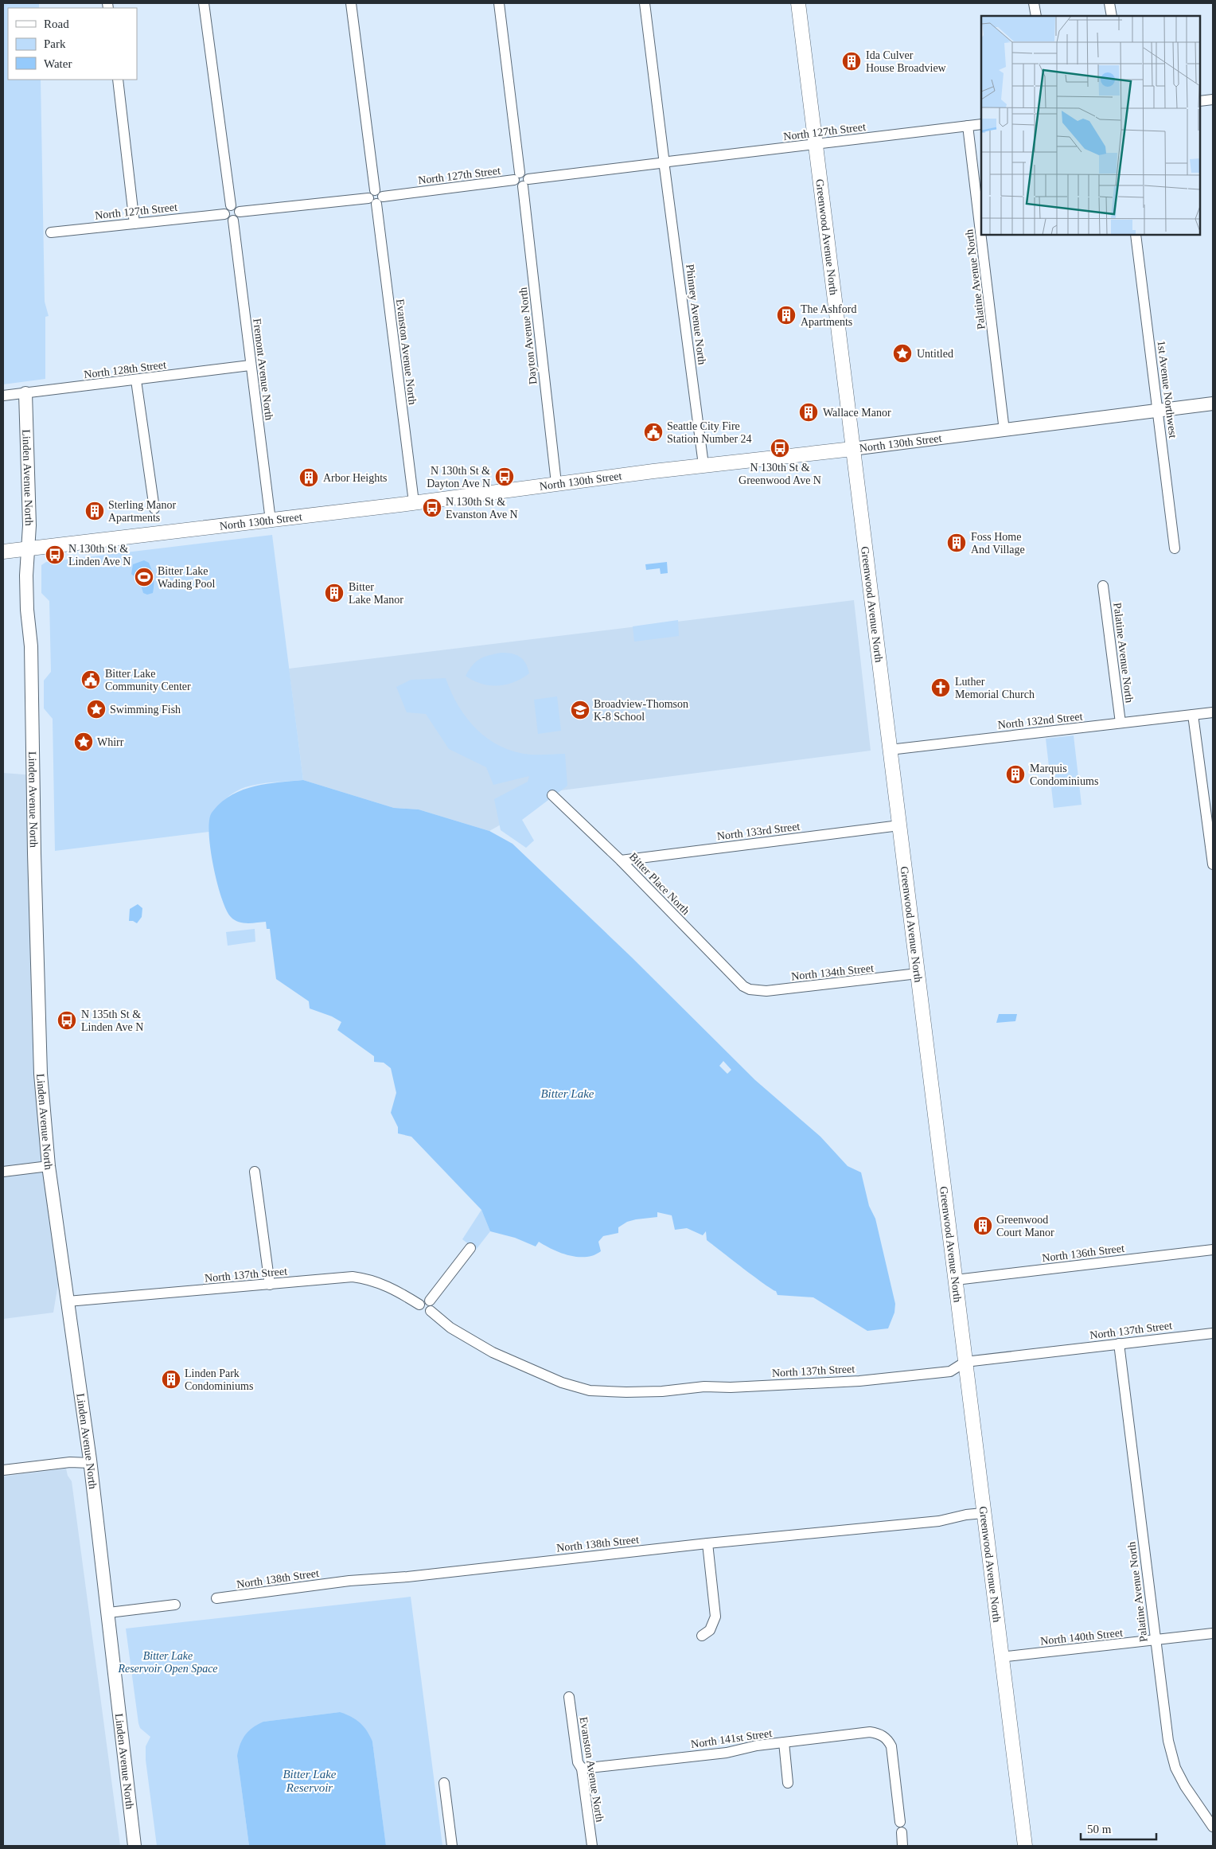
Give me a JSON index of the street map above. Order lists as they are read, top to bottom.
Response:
{
  "streets": {
    "main road": ["Greenwood Avenue North", "North 130th Street"],
    "street": [
      "North 127th Street",
      "Palatine Avenue North",
      "Phinney Avenue North",
      "Dayton Avenue North",
      "Evanston Avenue North",
      "North 128th Street",
      "Fremont Avenue North",
      "1st Avenue Northwest",
      "Linden Avenue North",
      "North 132nd Street",
      "North 133rd Street",
      "Bitter Place North",
      "North 134th Street",
      "North 136th Street",
      "North 137th Street",
      "North 138th Street",
      "North 140th Street",
      "North 141st Street"
    ]
  },
  "crossings": [
    ["North 127th Street", "Greenwood Avenue North"],
    ["North 127th Street", "Palatine Avenue North"],
    ["North 127th Street", "Phinney Avenue North"],
    ["North 127th Street", "Dayton Avenue North"],
    ["North 127th Street", "Evanston Avenue North"],
    ["North 127th Street", "Fremont Avenue North"],
    ["Greenwood Avenue North", "North 130th Street"],
    ["Greenwood Avenue North", "North 132nd Street"],
    ["Greenwood Avenue North", "North 133rd Street"],
    ["Greenwood Avenue North", "North 134th Street"],
    ["Greenwood Avenue North", "North 136th Street"],
    ["Greenwood Avenue North", "North 137th Street"],
    ["Greenwood Avenue North", "North 138th Street"],
    ["Greenwood Avenue North", "North 140th Street"],
    ["Palatine Avenue North", "North 130th Street"],
    ["Palatine Avenue North", "North 132nd Street"],
    ["Palatine Avenue North", "North 137th Street"],
    ["Palatine Avenue North", "North 140th Street"],
    ["Phinney Avenue North", "North 130th Street"],
    ["Dayton Avenue North", "North 130th Street"],
    ["Evanston Avenue North", "North 130th Street"],
    ["Evanston Avenue North", "North 141st Street"],
    ["North 128th Street", "Fremont Avenue North"],
    ["North 128th Street", "Linden Avenue North"],
    ["Fremont Avenue North", "North 130th Street"],
    ["1st Avenue Northwest", "North 130th Street"],
    ["North 130th Street", "Linden Avenue North"],
    ["Linden Avenue North", "North 137th Street"],
    ["North 133rd Street", "Bitter Place North"],
    ["Bitter Place North", "North 134th Street"]
  ],
  "water": ["Bitter Lake", "Bitter Lake Reservoir"],
  "parks": ["Bitter Lake Reservoir Open Space"],
  "places": {
    "building": [
      "Ida Culver House Broadview",
      "The Ashford Apartments",
      "Wallace Manor",
      "Arbor Heights",
      "Sterling Manor Apartments",
      "Foss Home And Village",
      "Bitter Lake Manor",
      "Marquis Condominiums",
      "Greenwood Court Manor",
      "Linden Park Condominiums"
    ],
    "place": ["Untitled", "Swimming Fish", "Whirr"],
    "public building": ["Seattle City Fire Station Number 24", "Bitter Lake Community Center"],
    "bus stop": [
      "N 130th St & Greenwood Ave N",
      "N 130th St & Dayton Ave N",
      "N 130th St & Evanston Ave N",
      "N 130th St & Linden Ave N",
      "N 135th St & Linden Ave N"
    ],
    "sports": ["Bitter Lake Wading Pool"],
    "church": ["Luther Memorial Church"],
    "school or university": ["Broadview-Thomson K-8 School"]
  },
  "legend": ["Road", "Park", "Water"],
  "scale_bar": "50 m"
}
